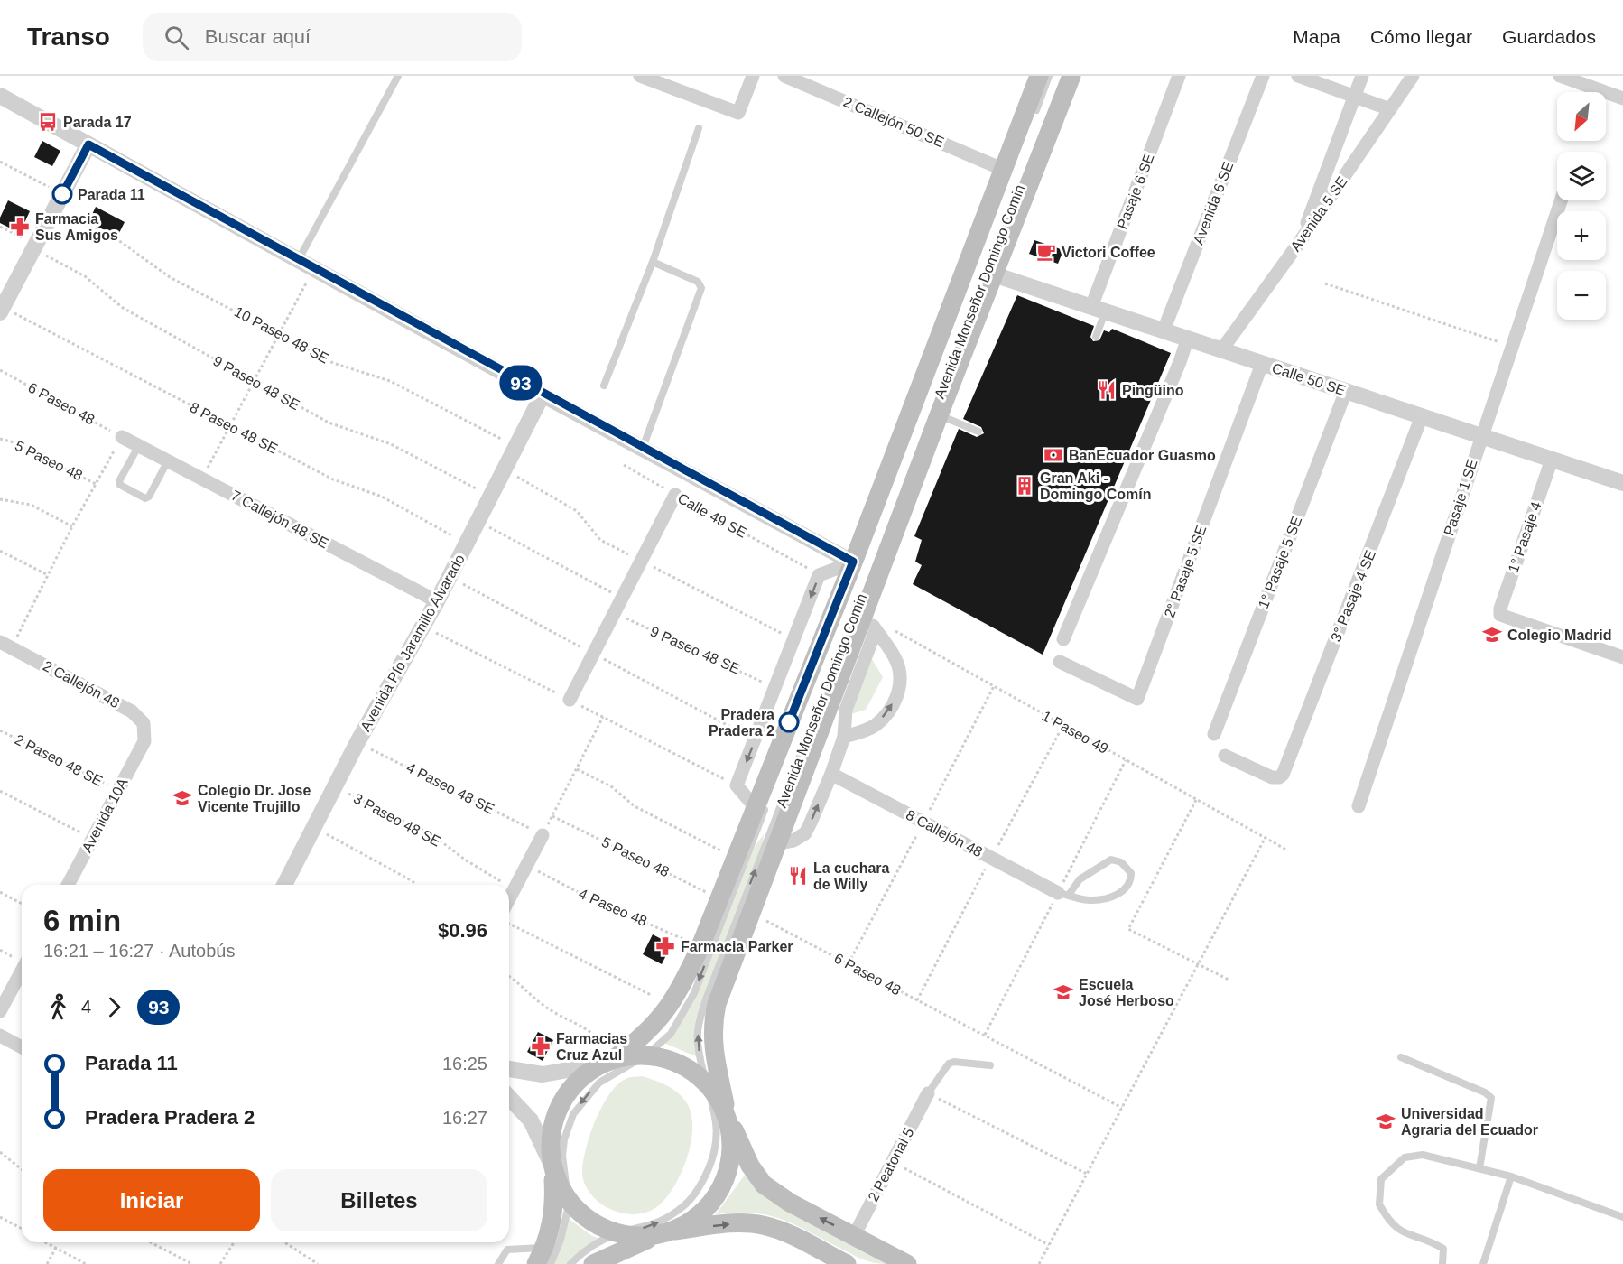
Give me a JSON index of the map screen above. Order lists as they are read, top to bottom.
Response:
{
  "streets": {
    "main road": ["Avenida Monseñor Domingo Comin"],
    "street": [
      "2 Callejón 50 SE",
      "Pasaje 6 SE",
      "Avenida 6 SE",
      "Avenida 5 SE",
      "Calle 50 SE",
      "Pasaje 1 SE",
      "Calle 49 SE",
      "7 Callejón 48 SE",
      "1° Pasaje 4",
      "1° Pasaje 5 SE",
      "2° Pasaje 5 SE",
      "3° Pasaje 4 SE",
      "Avenida Pío Jaramillo Alvarado",
      "2 Callejón 48",
      "Avenida 10A",
      "8 Callejón 48",
      "2 Peatonal 5"
    ],
    "path": [
      "10 Paseo 48 SE",
      "9 Paseo 48 SE",
      "6 Paseo 48",
      "8 Paseo 48 SE",
      "5 Paseo 48",
      "1 Paseo 49",
      "2 Paseo 48 SE",
      "4 Paseo 48 SE",
      "3 Paseo 48 SE",
      "4 Paseo 48"
    ]
  },
  "crossings": [
    ["2 Callejón 50 SE", "Avenida Monseñor Domingo Comin"],
    ["Pasaje 6 SE", "Calle 50 SE"],
    ["Avenida 6 SE", "Calle 50 SE"],
    ["Avenida 5 SE", "Calle 50 SE"],
    ["Avenida Monseñor Domingo Comin", "Calle 50 SE"],
    ["Avenida Monseñor Domingo Comin", "9 Paseo 48 SE"],
    ["Avenida Monseñor Domingo Comin", "6 Paseo 48"],
    ["Avenida Monseñor Domingo Comin", "5 Paseo 48"],
    ["Avenida Monseñor Domingo Comin", "Calle 49 SE"],
    ["Avenida Monseñor Domingo Comin", "8 Callejón 48"],
    ["Avenida Monseñor Domingo Comin", "4 Paseo 48"],
    ["10 Paseo 48 SE", "Avenida Pío Jaramillo Alvarado"],
    ["Calle 50 SE", "Pasaje 1 SE"],
    ["Calle 50 SE", "1° Pasaje 4"],
    ["Calle 50 SE", "1° Pasaje 5 SE"],
    ["Calle 50 SE", "2° Pasaje 5 SE"],
    ["Calle 50 SE", "3° Pasaje 4 SE"],
    ["9 Paseo 48 SE", "Avenida Pío Jaramillo Alvarado"],
    ["6 Paseo 48", "7 Callejón 48 SE"],
    ["8 Paseo 48 SE", "Avenida Pío Jaramillo Alvarado"],
    ["Calle 49 SE", "Avenida Pío Jaramillo Alvarado"],
    ["7 Callejón 48 SE", "Avenida Pío Jaramillo Alvarado"],
    ["Avenida Pío Jaramillo Alvarado", "4 Paseo 48 SE"],
    ["Avenida Pío Jaramillo Alvarado", "3 Paseo 48 SE"],
    ["2 Callejón 48", "Avenida 10A"],
    ["2 Paseo 48 SE", "Avenida 10A"]
  ],
  "places": {
    "bus stop": ["Parada 17"],
    "other": ["Parada 11", "Pradera Pradera 2"],
    "pharmacy": ["Farmacia Sus Amigos", "Farmacia Parker", "Farmacias Cruz Azul"],
    "cafe": ["Victori Coffee"],
    "restaurant": ["Pingüino", "La cuchara de Willy"],
    "bank": ["BanEcuador Guasmo"],
    "building": ["Gran Aki - Domingo Comín"],
    "school or university": [
      "Colegio Madrid",
      "Colegio Dr. Jose Vicente Trujillo",
      "Escuela José Herboso",
      "Universidad Agraria del Ecuador"
    ]
  },
  "lines": ["bus line 93"],
  "north": "bottom left",
  "page": {
    "header": "Transo",
    "search": "Buscar aquí",
    "nav": ["Mapa", "Cómo llegar", "Guardados"],
    "on_map": "93",
    "map_buttons": ["+", "−"],
    "heading": ["6 min", "16:21 – 16:27 · Autobús", "$0.96"],
    "legs": ["4", "93"],
    "list": [
      {
        "name": "Parada 11",
        "value": "16:25"
      },
      {
        "name": "Pradera Pradera 2",
        "value": "16:27"
      }
    ],
    "buttons": ["Iniciar", "Billetes"]
  }
}
